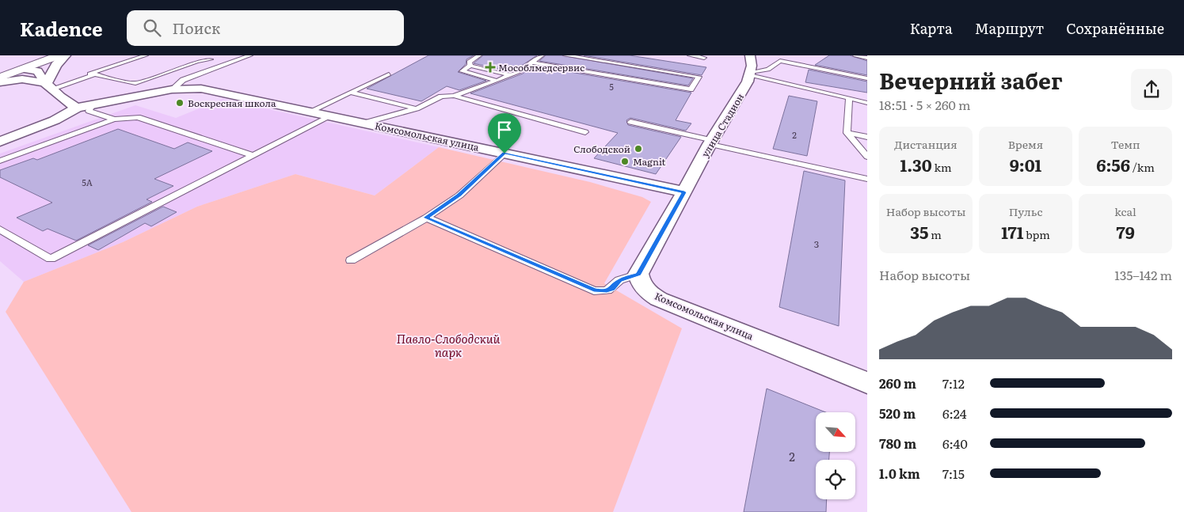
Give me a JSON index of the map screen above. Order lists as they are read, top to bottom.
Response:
{
  "streets": {
    "street": ["улица Стадион", "Комсомольская улица"]
  },
  "crossings": [
    ["улица Стадион", "Комсомольская улица"]
  ],
  "parks": ["Павло-Слободский парк"],
  "places": {
    "health": ["Мособлмедсервис"],
    "other": ["Воскресная школа", "Слободской", "Magnit"]
  },
  "house_numbers": [
    "5",
    "2",
    "5А",
    "3",
    "2"
  ],
  "north": "bottom right",
  "page": {
    "header": "Kadence",
    "search": "Поиск",
    "nav": ["Карта", "Маршрут", "Сохранённые"],
    "heading": ["Вечерний забег", "18:51 · 5 × 260 m"],
    "stats": [
      ["Дистанция", "1.30 km"],
      ["Время", "9:01"],
      ["Темп", "6:56 /km"],
      ["Набор высоты", "35 m"],
      ["Пульс", "171 bpm"],
      ["kcal", "79"]
    ],
    "chart": ["Набор высоты", "135–142 m"],
    "list": [
      {
        "name": "260 m",
        "note": "7:12"
      },
      {
        "name": "520 m",
        "note": "6:24"
      },
      {
        "name": "780 m",
        "note": "6:40"
      },
      {
        "name": "1.0 km",
        "note": "7:15"
      }
    ]
  }
}
